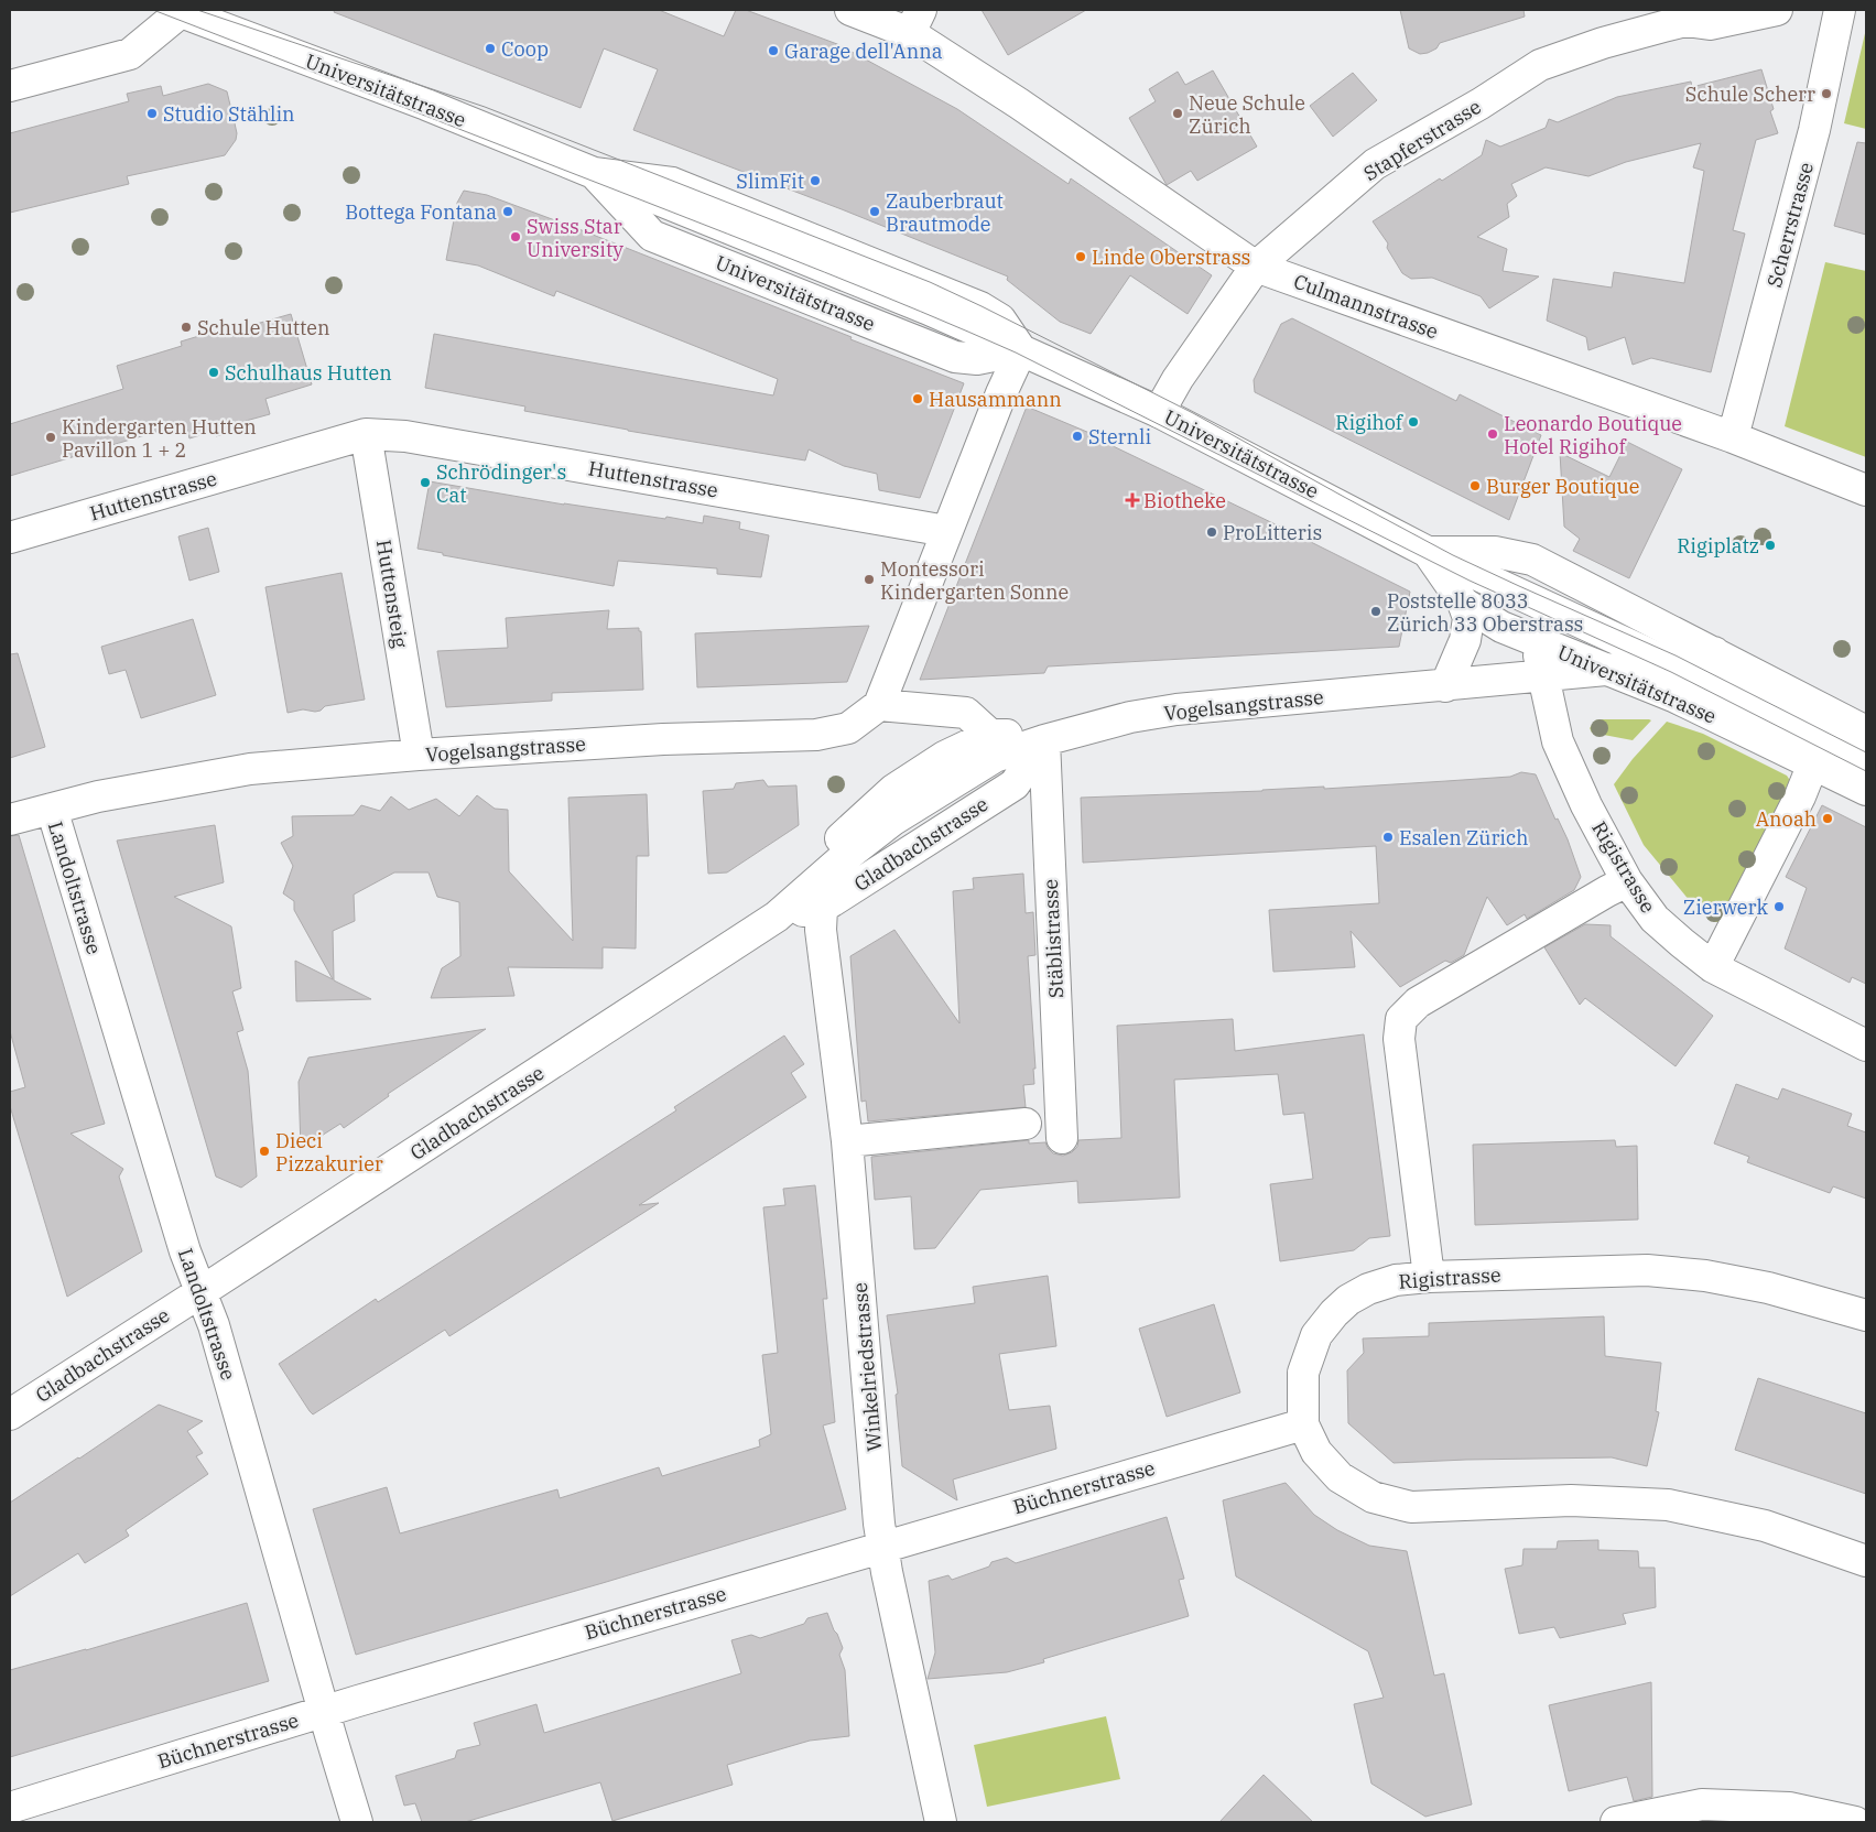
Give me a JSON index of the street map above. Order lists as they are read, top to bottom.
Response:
{
  "streets": {
    "street": [
      "Universitätstrasse",
      "Stapferstrasse",
      "Scherrstrasse",
      "Culmannstrasse",
      "Huttenstrasse",
      "Huttensteig",
      "Vogelsangstrasse",
      "Gladbachstrasse",
      "Rigistrasse",
      "Landoltstrasse",
      "Stäblistrasse",
      "Winkelriedstrasse",
      "Büchnerstrasse"
    ]
  },
  "crossings": [
    ["Universitätstrasse", "Stapferstrasse"],
    ["Universitätstrasse", "Vogelsangstrasse"],
    ["Universitätstrasse", "Rigistrasse"],
    ["Stapferstrasse", "Culmannstrasse"],
    ["Scherrstrasse", "Culmannstrasse"],
    ["Huttenstrasse", "Huttensteig"],
    ["Huttensteig", "Vogelsangstrasse"],
    ["Vogelsangstrasse", "Gladbachstrasse"],
    ["Vogelsangstrasse", "Rigistrasse"],
    ["Vogelsangstrasse", "Landoltstrasse"],
    ["Vogelsangstrasse", "Stäblistrasse"],
    ["Gladbachstrasse", "Landoltstrasse"],
    ["Gladbachstrasse", "Stäblistrasse"],
    ["Gladbachstrasse", "Winkelriedstrasse"],
    ["Rigistrasse", "Büchnerstrasse"],
    ["Landoltstrasse", "Büchnerstrasse"],
    ["Winkelriedstrasse", "Büchnerstrasse"]
  ],
  "places": {
    "other": [
      "Coop",
      "Garage dell'Anna",
      "Schule Scherr",
      "Studio Stählin",
      "Neue Schule Zürich",
      "SlimFit",
      "Bottega Fontana",
      "Zauberbraut Brautmode",
      "Swiss Star University",
      "Linde Oberstrass",
      "Schule Hutten",
      "Schulhaus Hutten",
      "Hausammann",
      "Rigihof",
      "Leonardo Boutique Hotel Rigihof",
      "Sternli",
      "Kindergarten Hutten Pavillon 1 + 2",
      "Schrödinger's Cat",
      "Burger Boutique",
      "ProLitteris",
      "Rigiplatz",
      "Montessori Kindergarten Sonne",
      "Poststelle 8033 Zürich 33 Oberstrass",
      "Anoah",
      "Esalen Zürich",
      "Zierwerk",
      "Dieci Pizzakurier"
    ],
    "health": ["Biotheke"]
  }
}
